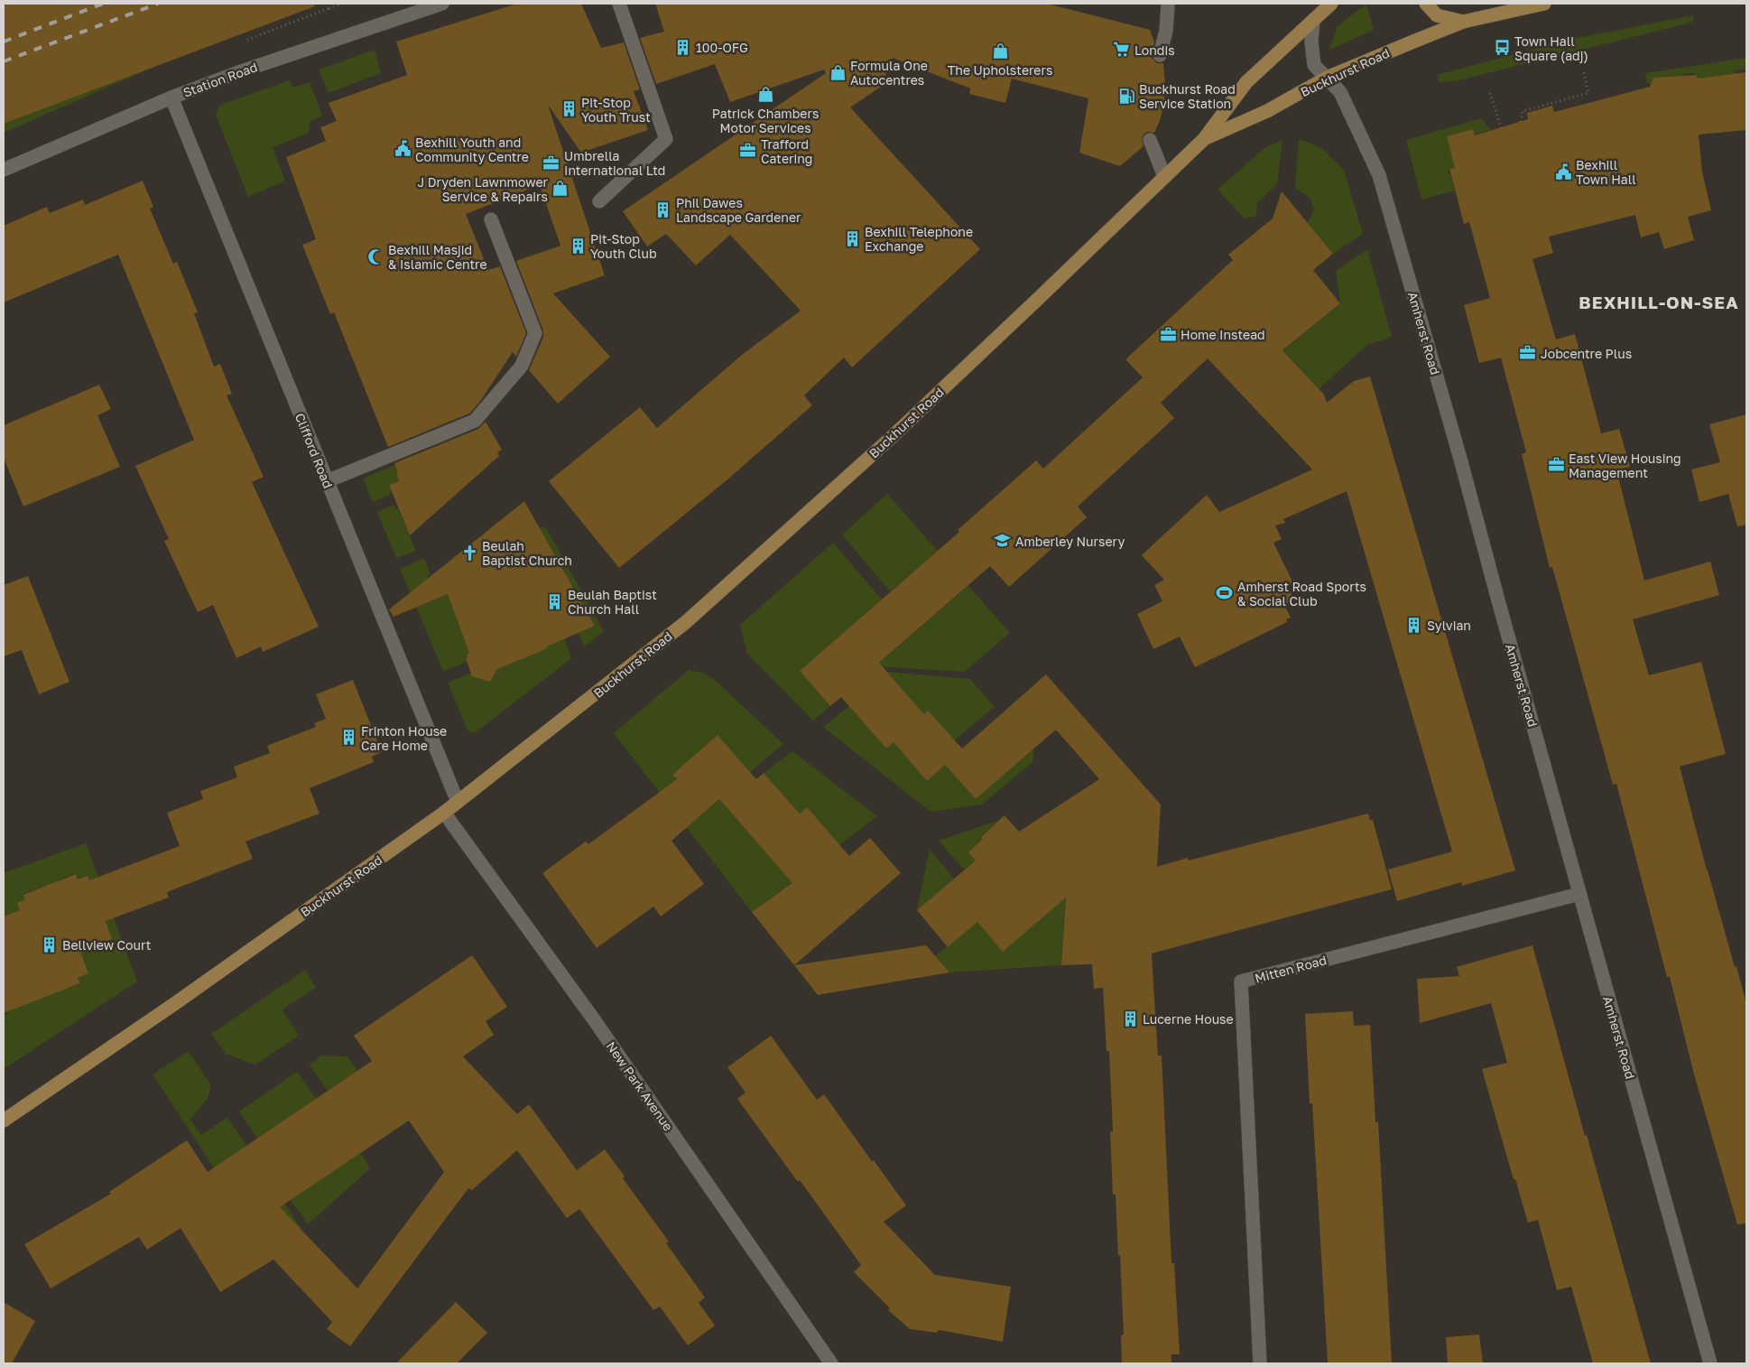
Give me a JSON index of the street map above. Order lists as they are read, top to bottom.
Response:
{
  "streets": {
    "main road": ["Buckhurst Road"],
    "street": [
      "Station Road",
      "Amherst Road",
      "Clifford Road",
      "Mitten Road",
      "New Park Avenue"
    ]
  },
  "crossings": [
    ["Buckhurst Road", "Amherst Road"],
    ["Buckhurst Road", "Clifford Road"],
    ["Buckhurst Road", "New Park Avenue"],
    ["Station Road", "Clifford Road"],
    ["Amherst Road", "Mitten Road"]
  ],
  "districts": ["BEXHILL-ON-SEA"],
  "places": {
    "building": [
      "100-OFG",
      "Pit-Stop Youth Trust",
      "Phil Dawes Landscape Gardener",
      "Bexhill Telephone Exchange",
      "Pit-Stop Youth Club",
      "Beulah Baptist Church Hall",
      "Sylvian",
      "Frinton House Care Home",
      "Bellview Court",
      "Lucerne House"
    ],
    "bus stop": ["Town Hall Square (adj)"],
    "supermarket": ["Londis"],
    "shop": [
      "The Upholsterers",
      "Formula One Autocentres",
      "Patrick Chambers Motor Services",
      "J Dryden Lawnmower Service & Repairs"
    ],
    "fuel station": ["Buckhurst Road Service Station"],
    "public building": ["Bexhill Youth and Community Centre", "Bexhill Town Hall"],
    "office": [
      "Trafford Catering",
      "Umbrella International Ltd",
      "Home Instead",
      "Jobcentre Plus",
      "East View Housing Management"
    ],
    "mosque": ["Bexhill Masjid & Islamic Centre"],
    "school or university": ["Amberley Nursery"],
    "church": ["Beulah Baptist Church"],
    "sports": ["Amherst Road Sports & Social Club"]
  }
}
